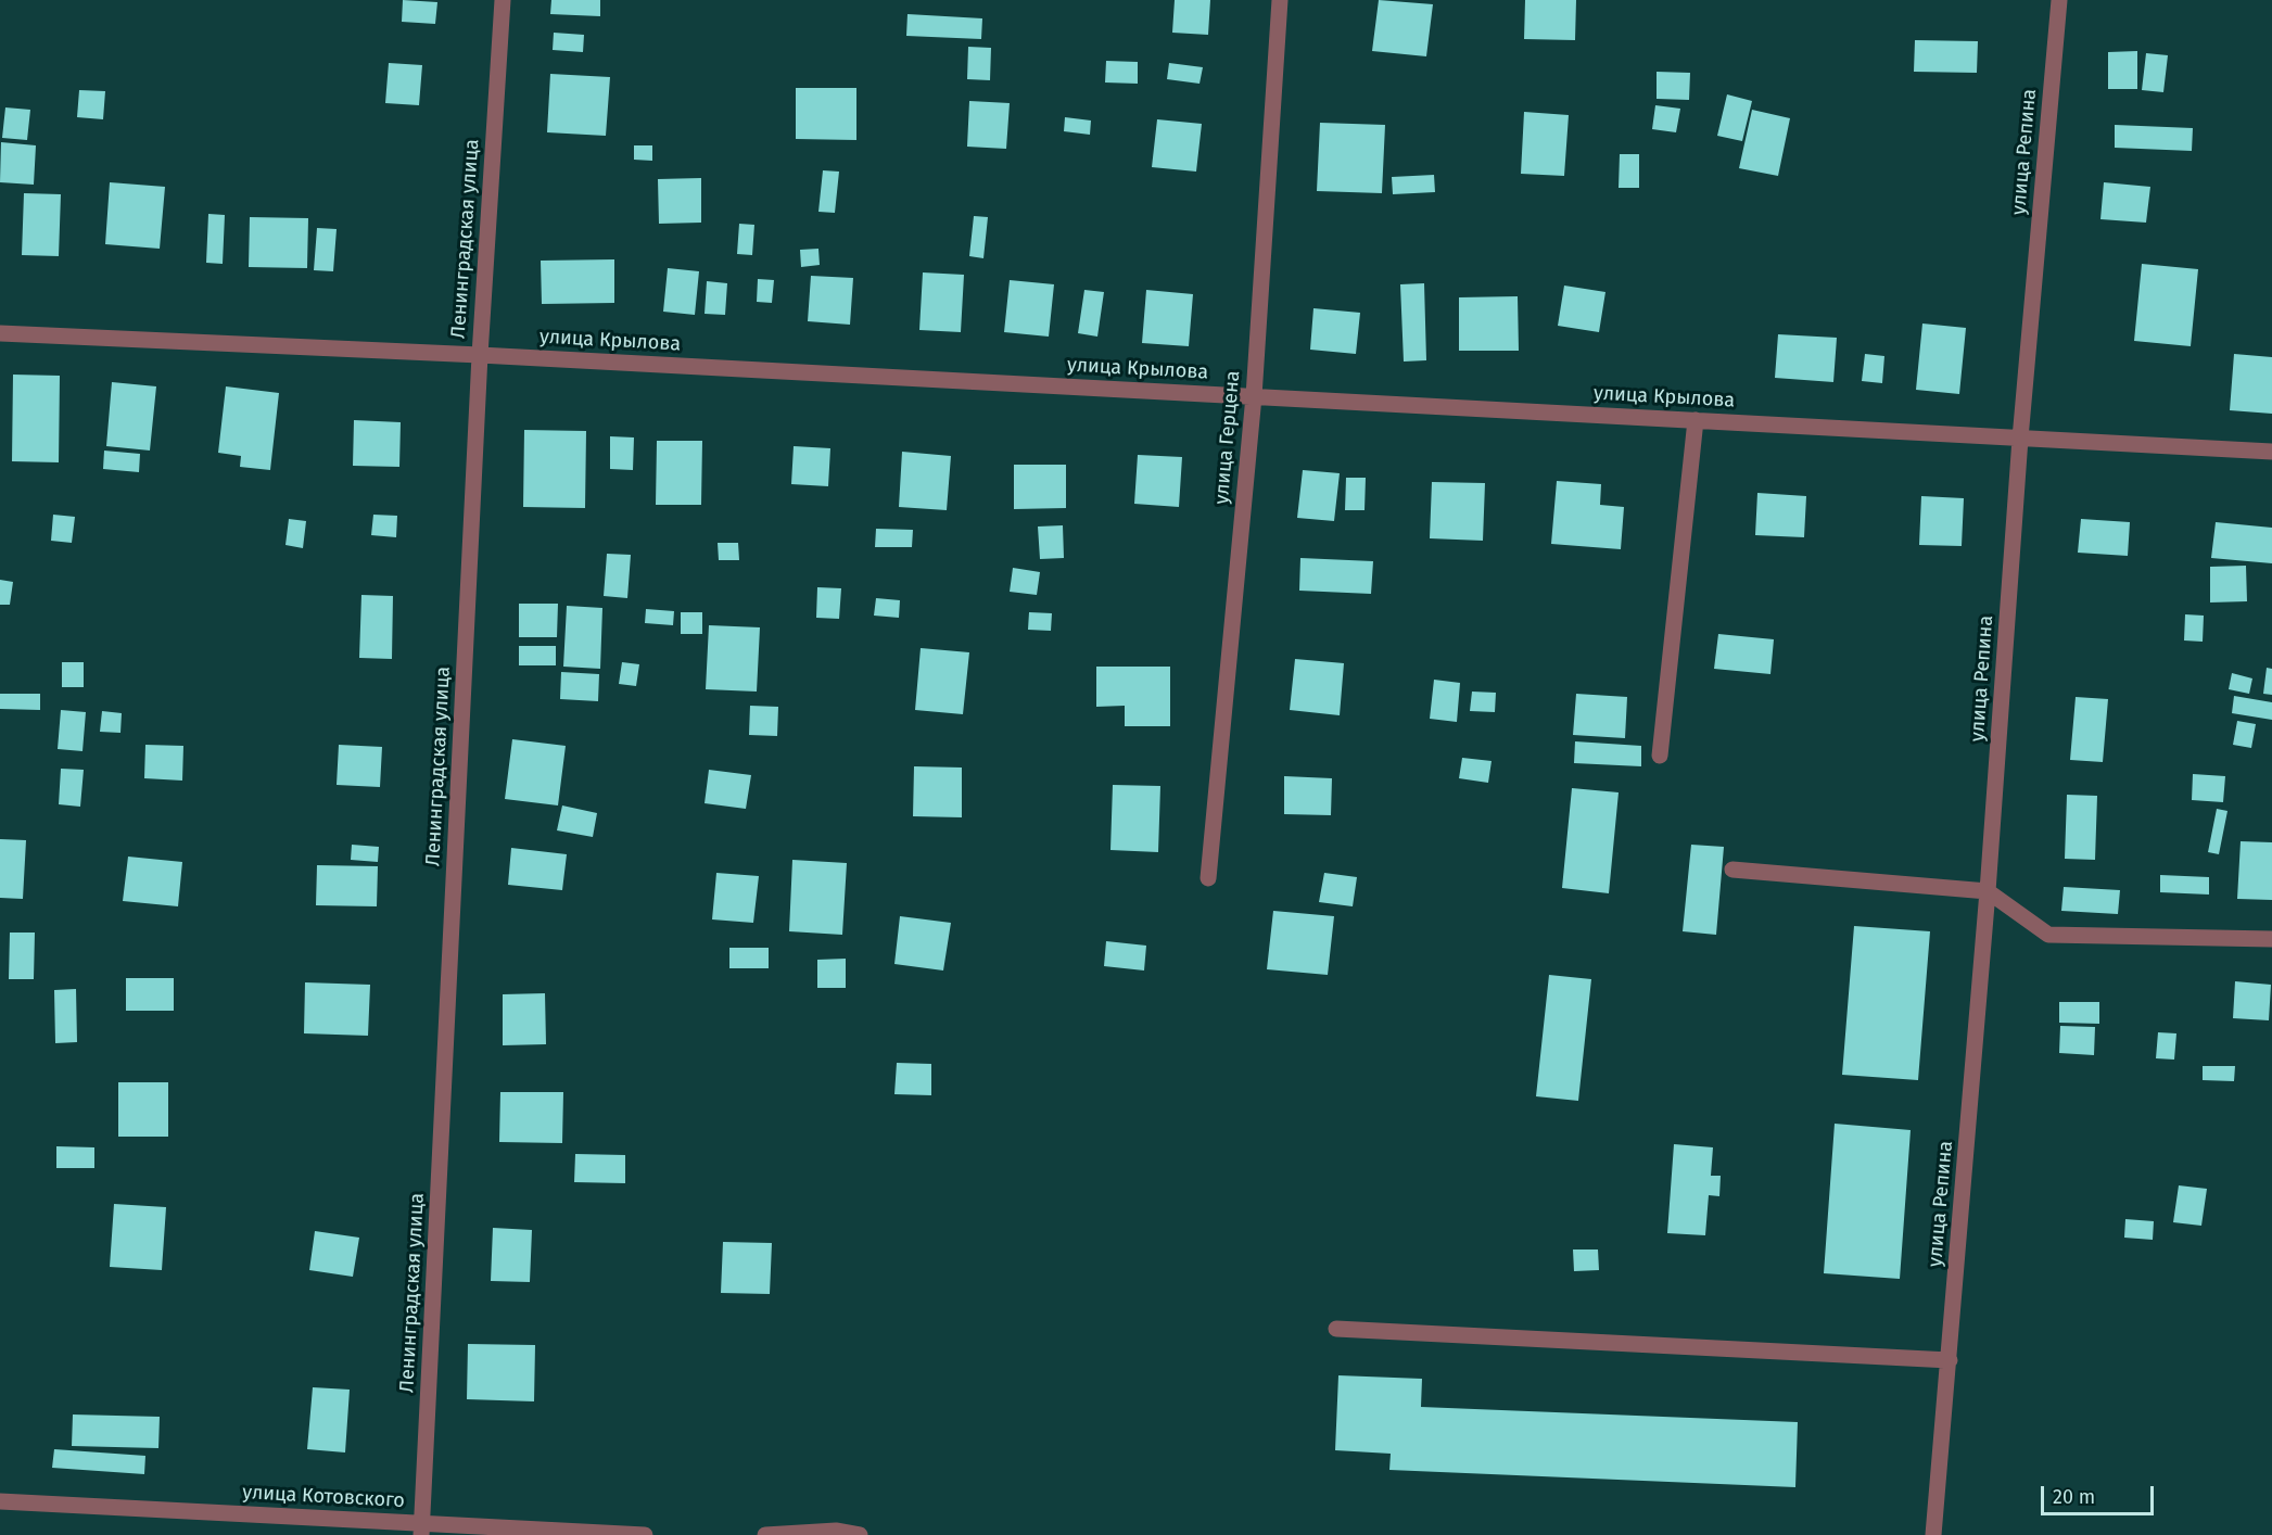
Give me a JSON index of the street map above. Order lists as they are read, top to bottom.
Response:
{
  "streets": {
    "street": [
      "улица Репина",
      "Ленинградская улица",
      "улица Крылова",
      "улица Герцена",
      "улица Котовского"
    ]
  },
  "crossings": [
    ["улица Репина", "улица Крылова"],
    ["Ленинградская улица", "улица Крылова"],
    ["Ленинградская улица", "улица Котовского"],
    ["улица Крылова", "улица Герцена"]
  ],
  "scale_bar": "20 m"
}
